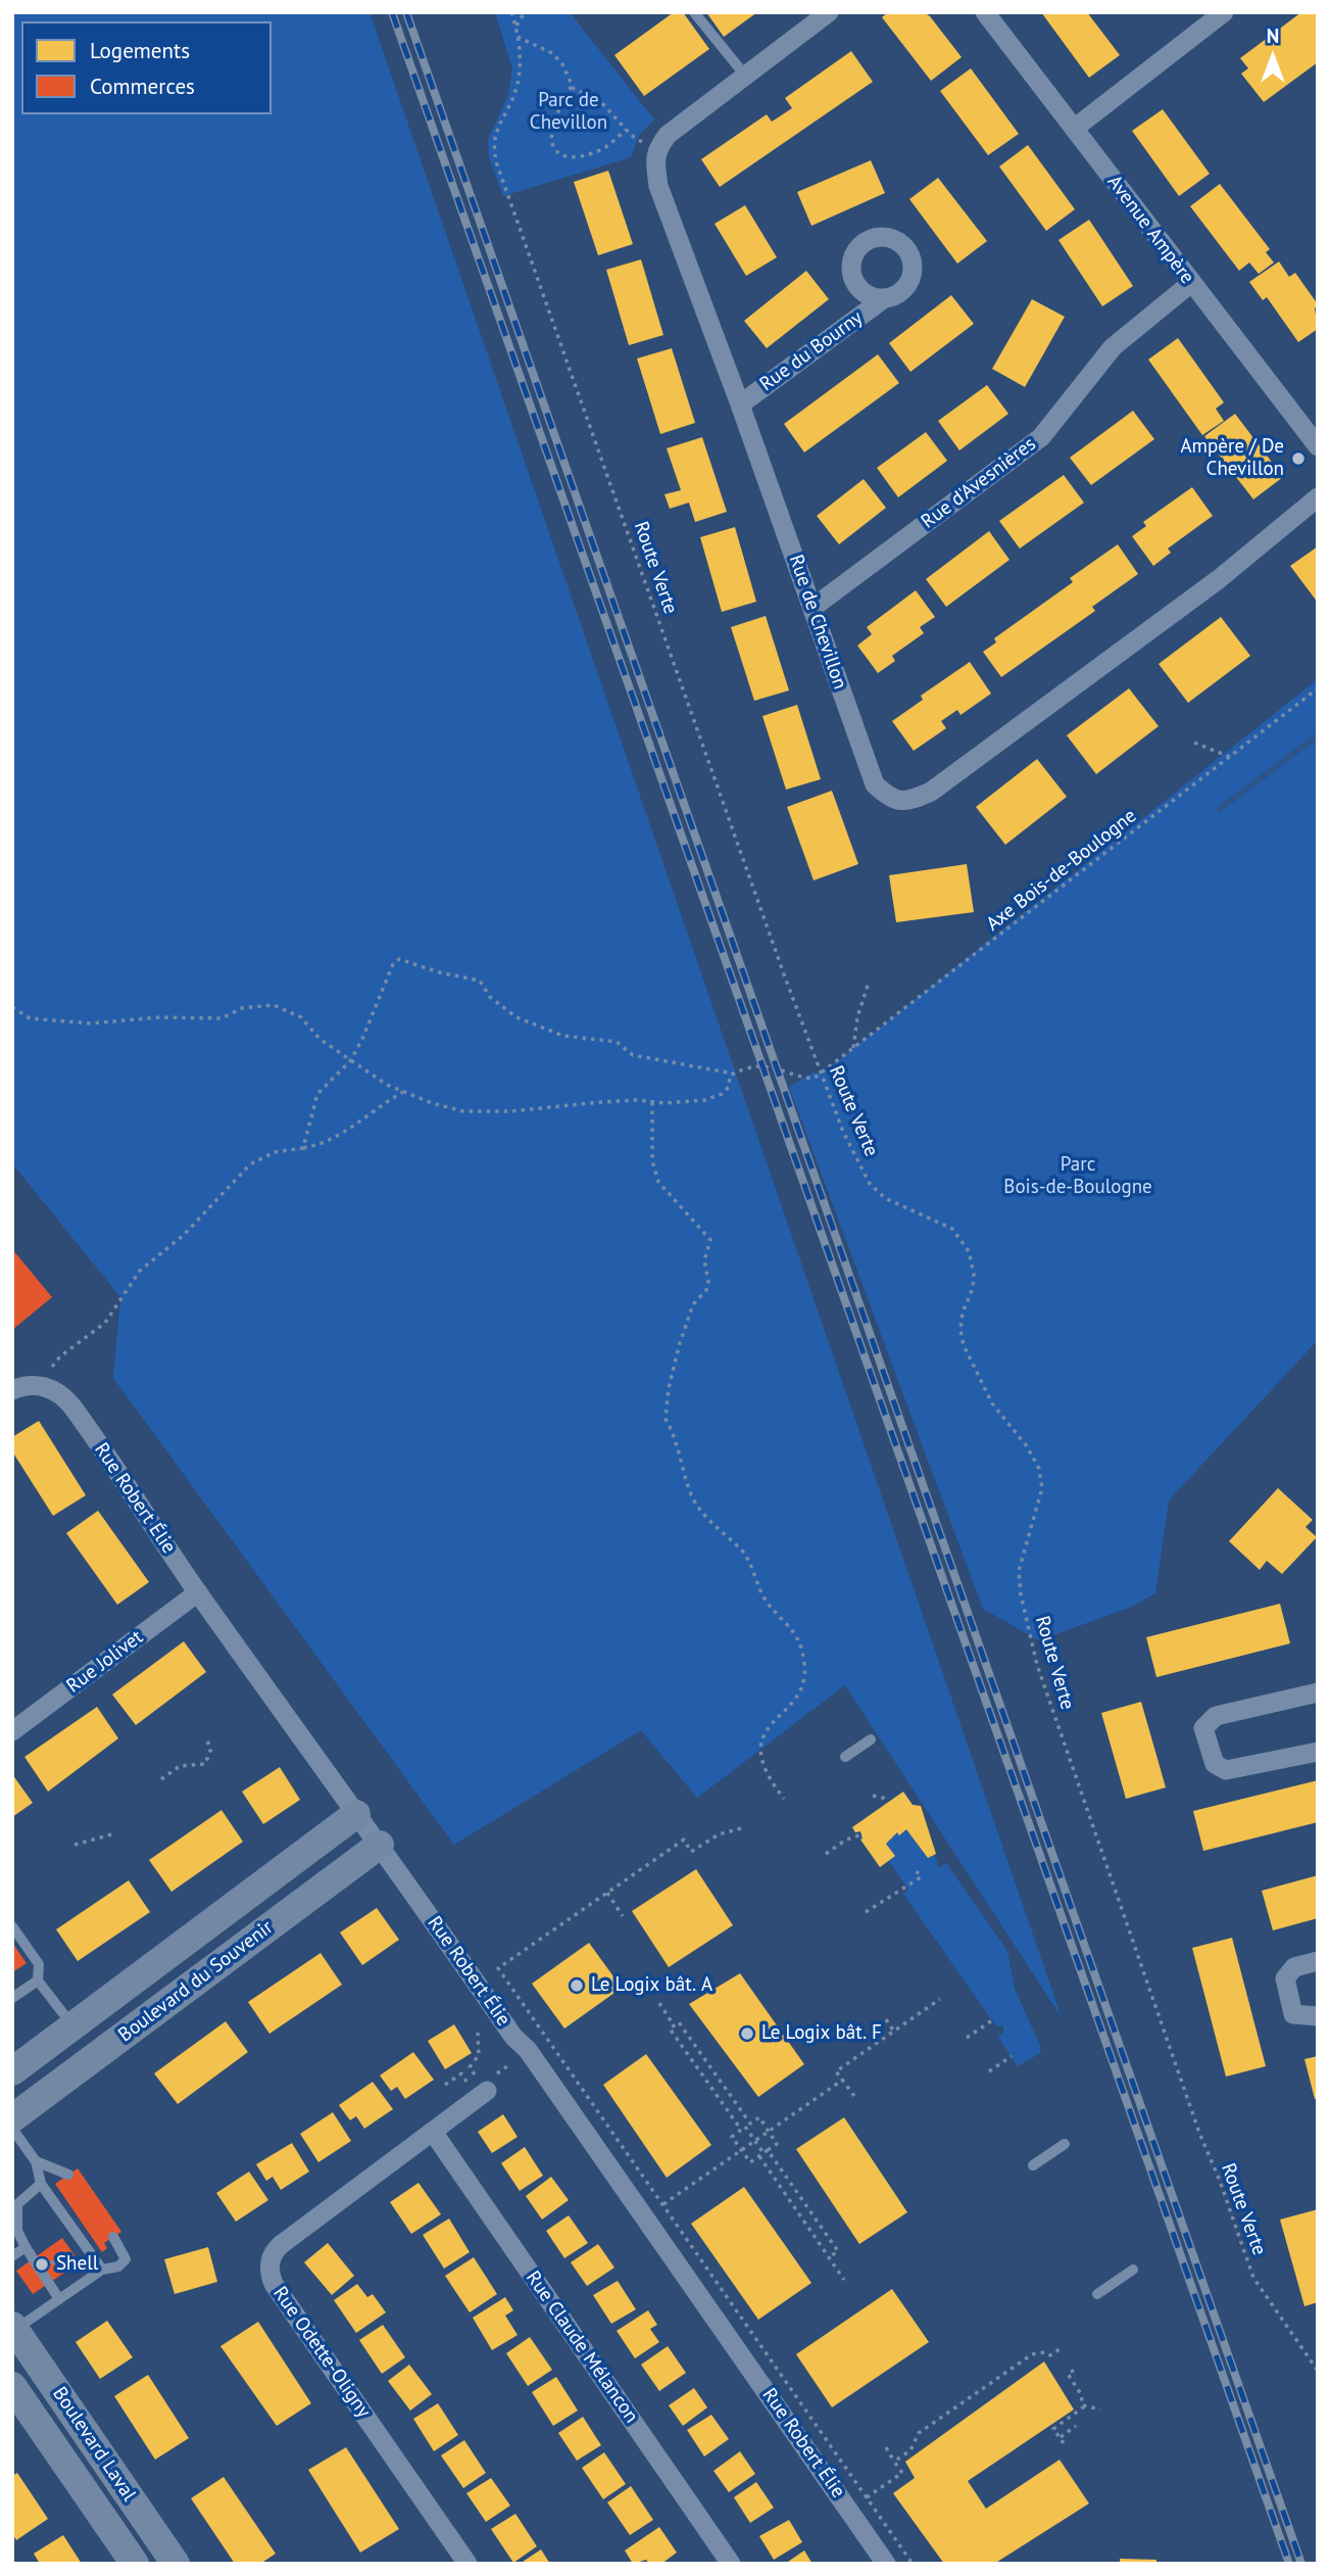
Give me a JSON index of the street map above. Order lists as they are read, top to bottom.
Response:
{
  "streets": {
    "street": [
      "Avenue Ampère",
      "Rue du Bourny",
      "Rue d'Avesnières",
      "Rue de Chevillon",
      "Rue Robert Élie",
      "Rue Jolivet",
      "Boulevard du Souvenir",
      "Rue Claude Mélancon",
      "Rue Odette-Oligny",
      "Boulevard Laval"
    ],
    "path": ["Route Verte", "Axe Bois-de-Boulogne"]
  },
  "crossings": [
    ["Avenue Ampère", "Rue d'Avesnières"],
    ["Rue du Bourny", "Rue de Chevillon"],
    ["Rue d'Avesnières", "Rue de Chevillon"],
    ["Route Verte", "Axe Bois-de-Boulogne"],
    ["Rue Robert Élie", "Rue Jolivet"],
    ["Rue Robert Élie", "Boulevard du Souvenir"],
    ["Rue Claude Mélancon", "Rue Odette-Oligny"]
  ],
  "parks": ["Parc de Chevillon", "Parc Bois-de-Boulogne"],
  "places": [
    "Ampère / De Chevillon",
    "Le Logix bât. A",
    "Le Logix bât. F",
    "Shell"
  ],
  "legend": ["Logements", "Commerces"],
  "north": "top"
}
